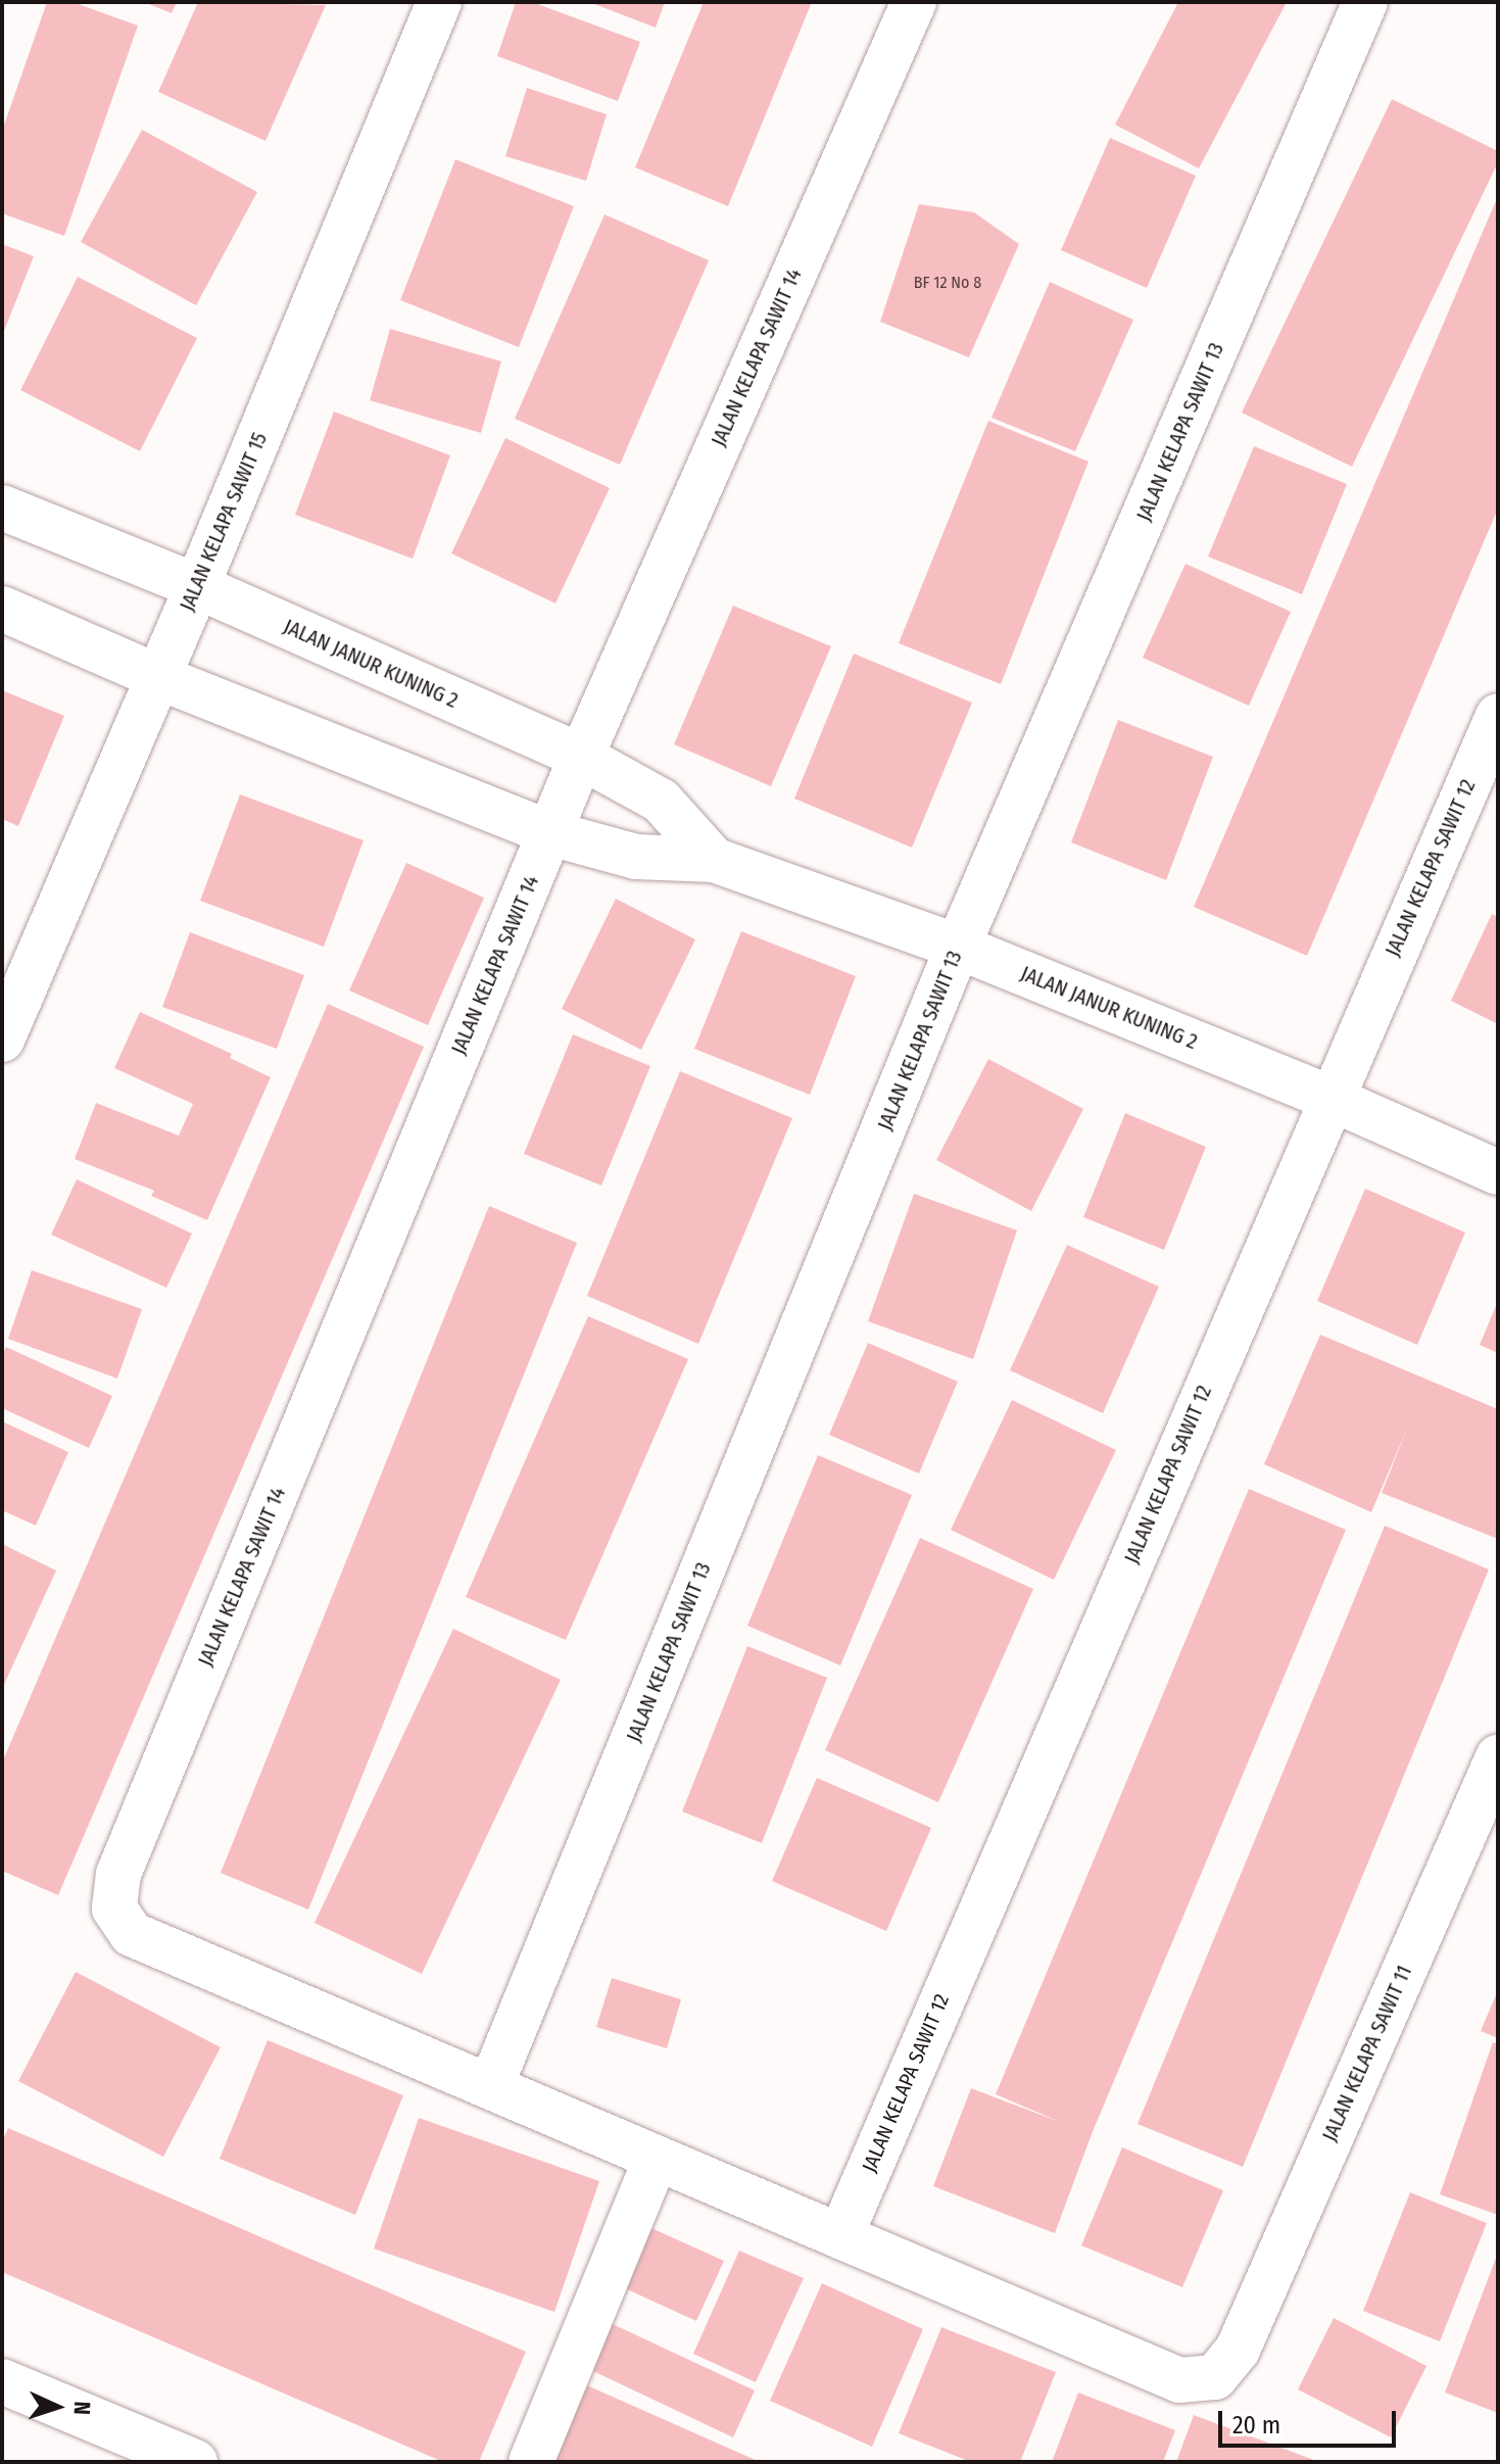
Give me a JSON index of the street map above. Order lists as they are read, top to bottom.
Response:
{
  "streets": {
    "street": [
      "JALAN KELAPA SAWIT 14",
      "JALAN KELAPA SAWIT 13",
      "JALAN KELAPA SAWIT 15",
      "JALAN JANUR KUNING 2",
      "JALAN KELAPA SAWIT 12",
      "JALAN KELAPA SAWIT 11"
    ]
  },
  "crossings": [
    ["JALAN KELAPA SAWIT 14", "JALAN KELAPA SAWIT 13"],
    ["JALAN KELAPA SAWIT 14", "JALAN JANUR KUNING 2"],
    ["JALAN KELAPA SAWIT 13", "JALAN JANUR KUNING 2"],
    ["JALAN KELAPA SAWIT 15", "JALAN JANUR KUNING 2"],
    ["JALAN JANUR KUNING 2", "JALAN KELAPA SAWIT 12"],
    ["JALAN KELAPA SAWIT 12", "JALAN KELAPA SAWIT 11"]
  ],
  "house_numbers": ["BF 12 No 8"],
  "scale_bar": "20 m",
  "north": "right"
}
